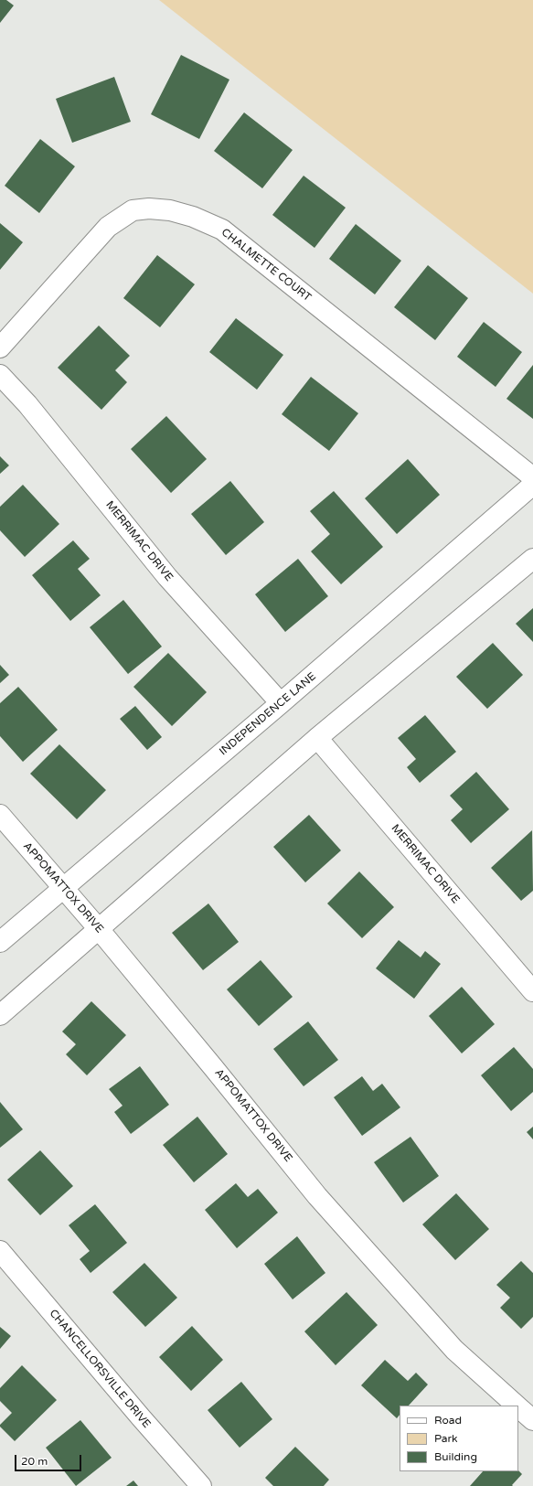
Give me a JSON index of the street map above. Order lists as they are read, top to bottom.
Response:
{
  "streets": {
    "street": [
      "CHALMETTE COURT",
      "MERRIMAC DRIVE",
      "INDEPENDENCE LANE",
      "APPOMATTOX DRIVE",
      "CHANCELLORSVILLE DRIVE"
    ]
  },
  "crossings": [
    ["MERRIMAC DRIVE", "INDEPENDENCE LANE"],
    ["INDEPENDENCE LANE", "APPOMATTOX DRIVE"]
  ],
  "legend": ["Road", "Park", "Building"],
  "scale_bar": "20 m"
}
